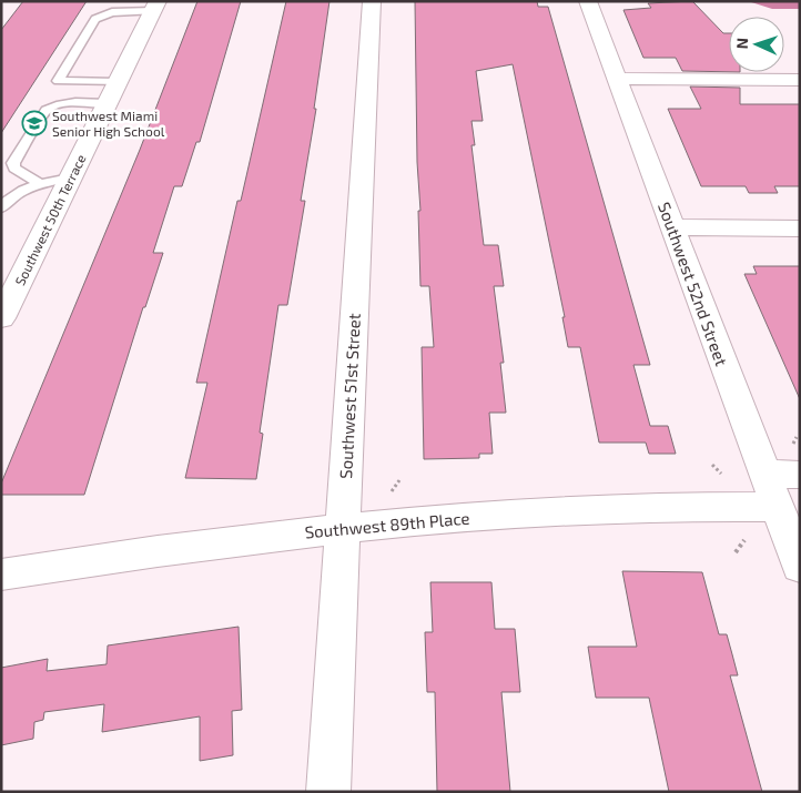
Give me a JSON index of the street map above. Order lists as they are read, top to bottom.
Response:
{
  "streets": {
    "street": [
      "Southwest 50th Terrace",
      "Southwest 52nd Street",
      "Southwest 51st Street",
      "Southwest 89th Place"
    ]
  },
  "crossings": [
    ["Southwest 52nd Street", "Southwest 89th Place"],
    ["Southwest 51st Street", "Southwest 89th Place"]
  ],
  "places": {
    "school or university": ["Southwest Miami Senior High School"]
  },
  "north": "left"
}
